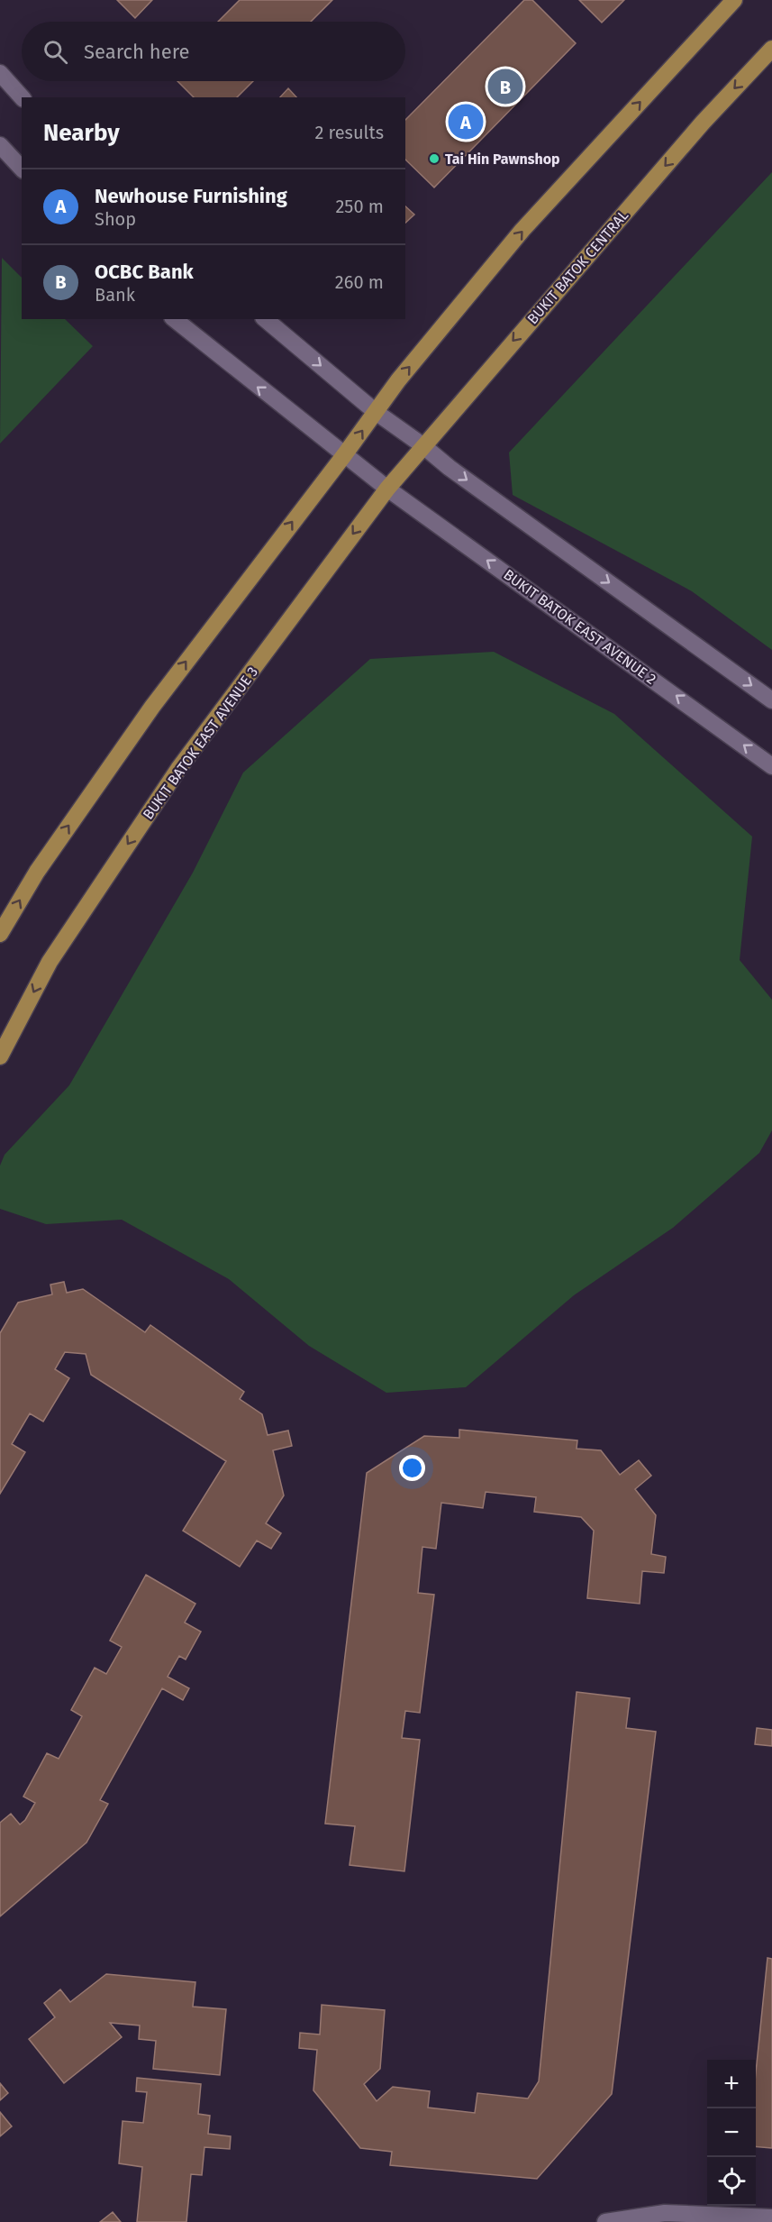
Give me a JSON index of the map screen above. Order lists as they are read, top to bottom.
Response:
{
  "streets": {
    "main road": ["BUKIT BATOK CENTRAL", "BUKIT BATOK EAST AVENUE 3"],
    "street": ["BUKIT BATOK EAST AVENUE 2"]
  },
  "crossings": [
    ["BUKIT BATOK CENTRAL", "BUKIT BATOK EAST AVENUE 3"],
    ["BUKIT BATOK EAST AVENUE 2", "BUKIT BATOK EAST AVENUE 3"]
  ],
  "places": ["Tai Hin Pawnshop"],
  "page": {
    "search": "Search here",
    "pins": ["B", "A"],
    "heading": ["Nearby", "2 results"],
    "list": [
      {
        "mark": "A",
        "name": "Newhouse Furnishing",
        "note": "Shop",
        "value": "250 m"
      },
      {
        "mark": "B",
        "name": "OCBC Bank",
        "note": "Bank",
        "value": "260 m"
      }
    ],
    "map_buttons": ["+", "−"]
  }
}
